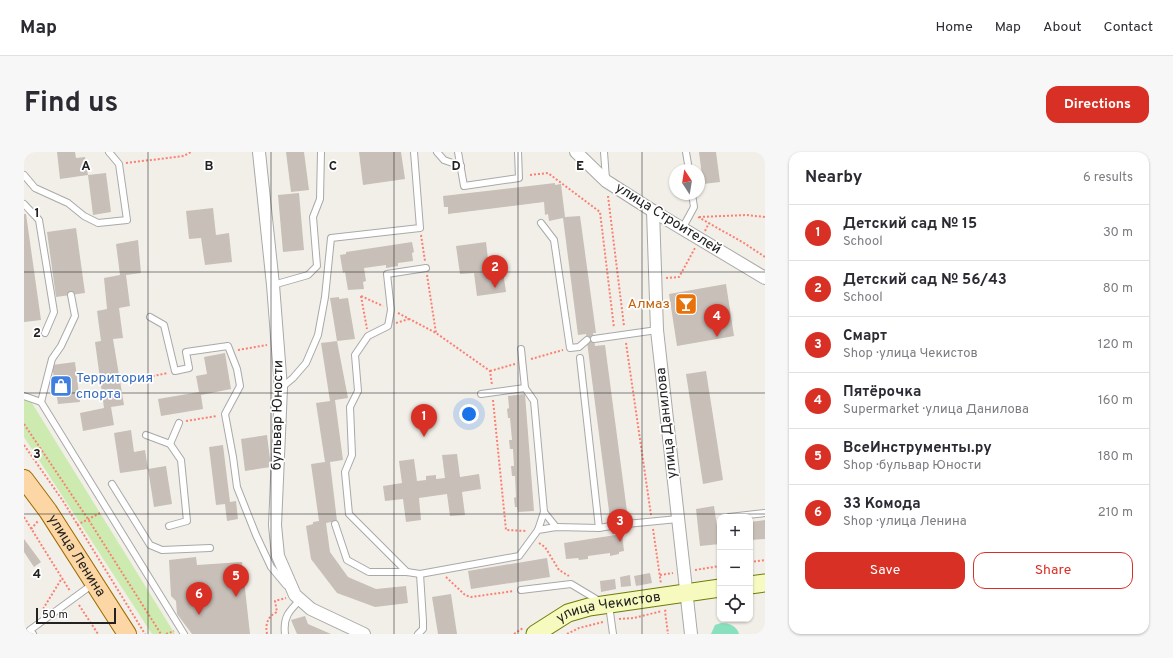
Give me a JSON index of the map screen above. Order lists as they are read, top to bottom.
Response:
{
  "streets": {
    "main road": ["улица Ленина"],
    "street": [
      "улица Строителей",
      "бульвар Юности",
      "улица Данилова",
      "улица Чекистов"
    ]
  },
  "crossings": [
    ["улица Строителей", "улица Данилова"],
    ["улица Данилова", "улица Чекистов"]
  ],
  "places": {
    "bar": ["Алмаз"],
    "shop": ["Территория спорта"]
  },
  "scale_bar": "50 m",
  "north": "top",
  "page": {
    "header": "Map",
    "nav": [
      "Home",
      "Map",
      "About",
      "Contact"
    ],
    "title": "Find us",
    "buttons": [
      "Directions",
      ["Save", "Share"]
    ],
    "heading": ["Nearby", "6 results"],
    "list": [
      {
        "mark": "1",
        "name": "Детский сад № 15",
        "note": "School",
        "value": "30 m"
      },
      {
        "mark": "2",
        "name": "Детский сад № 56/43",
        "note": "School",
        "value": "80 m"
      },
      {
        "mark": "3",
        "name": "Смарт",
        "note": "Shop · улица Чекистов",
        "value": "120 m"
      },
      {
        "mark": "4",
        "name": "Пятёрочка",
        "note": "Supermarket · улица Данилова",
        "value": "160 m"
      },
      {
        "mark": "5",
        "name": "ВсеИнструменты.ру",
        "note": "Shop · бульвар Юности",
        "value": "180 m"
      },
      {
        "mark": "6",
        "name": "33 Комода",
        "note": "Shop · улица Ленина",
        "value": "210 m"
      }
    ],
    "pins": [
      "2",
      "4",
      "1",
      "3",
      "5",
      "6"
    ],
    "map_buttons": ["+", "−"],
    "scale": "50 m"
  },
  "grid": {
    "columns": [
      "A",
      "B",
      "C",
      "D",
      "E"
    ],
    "rows": [
      "1",
      "2",
      "3",
      "4"
    ]
  }
}
